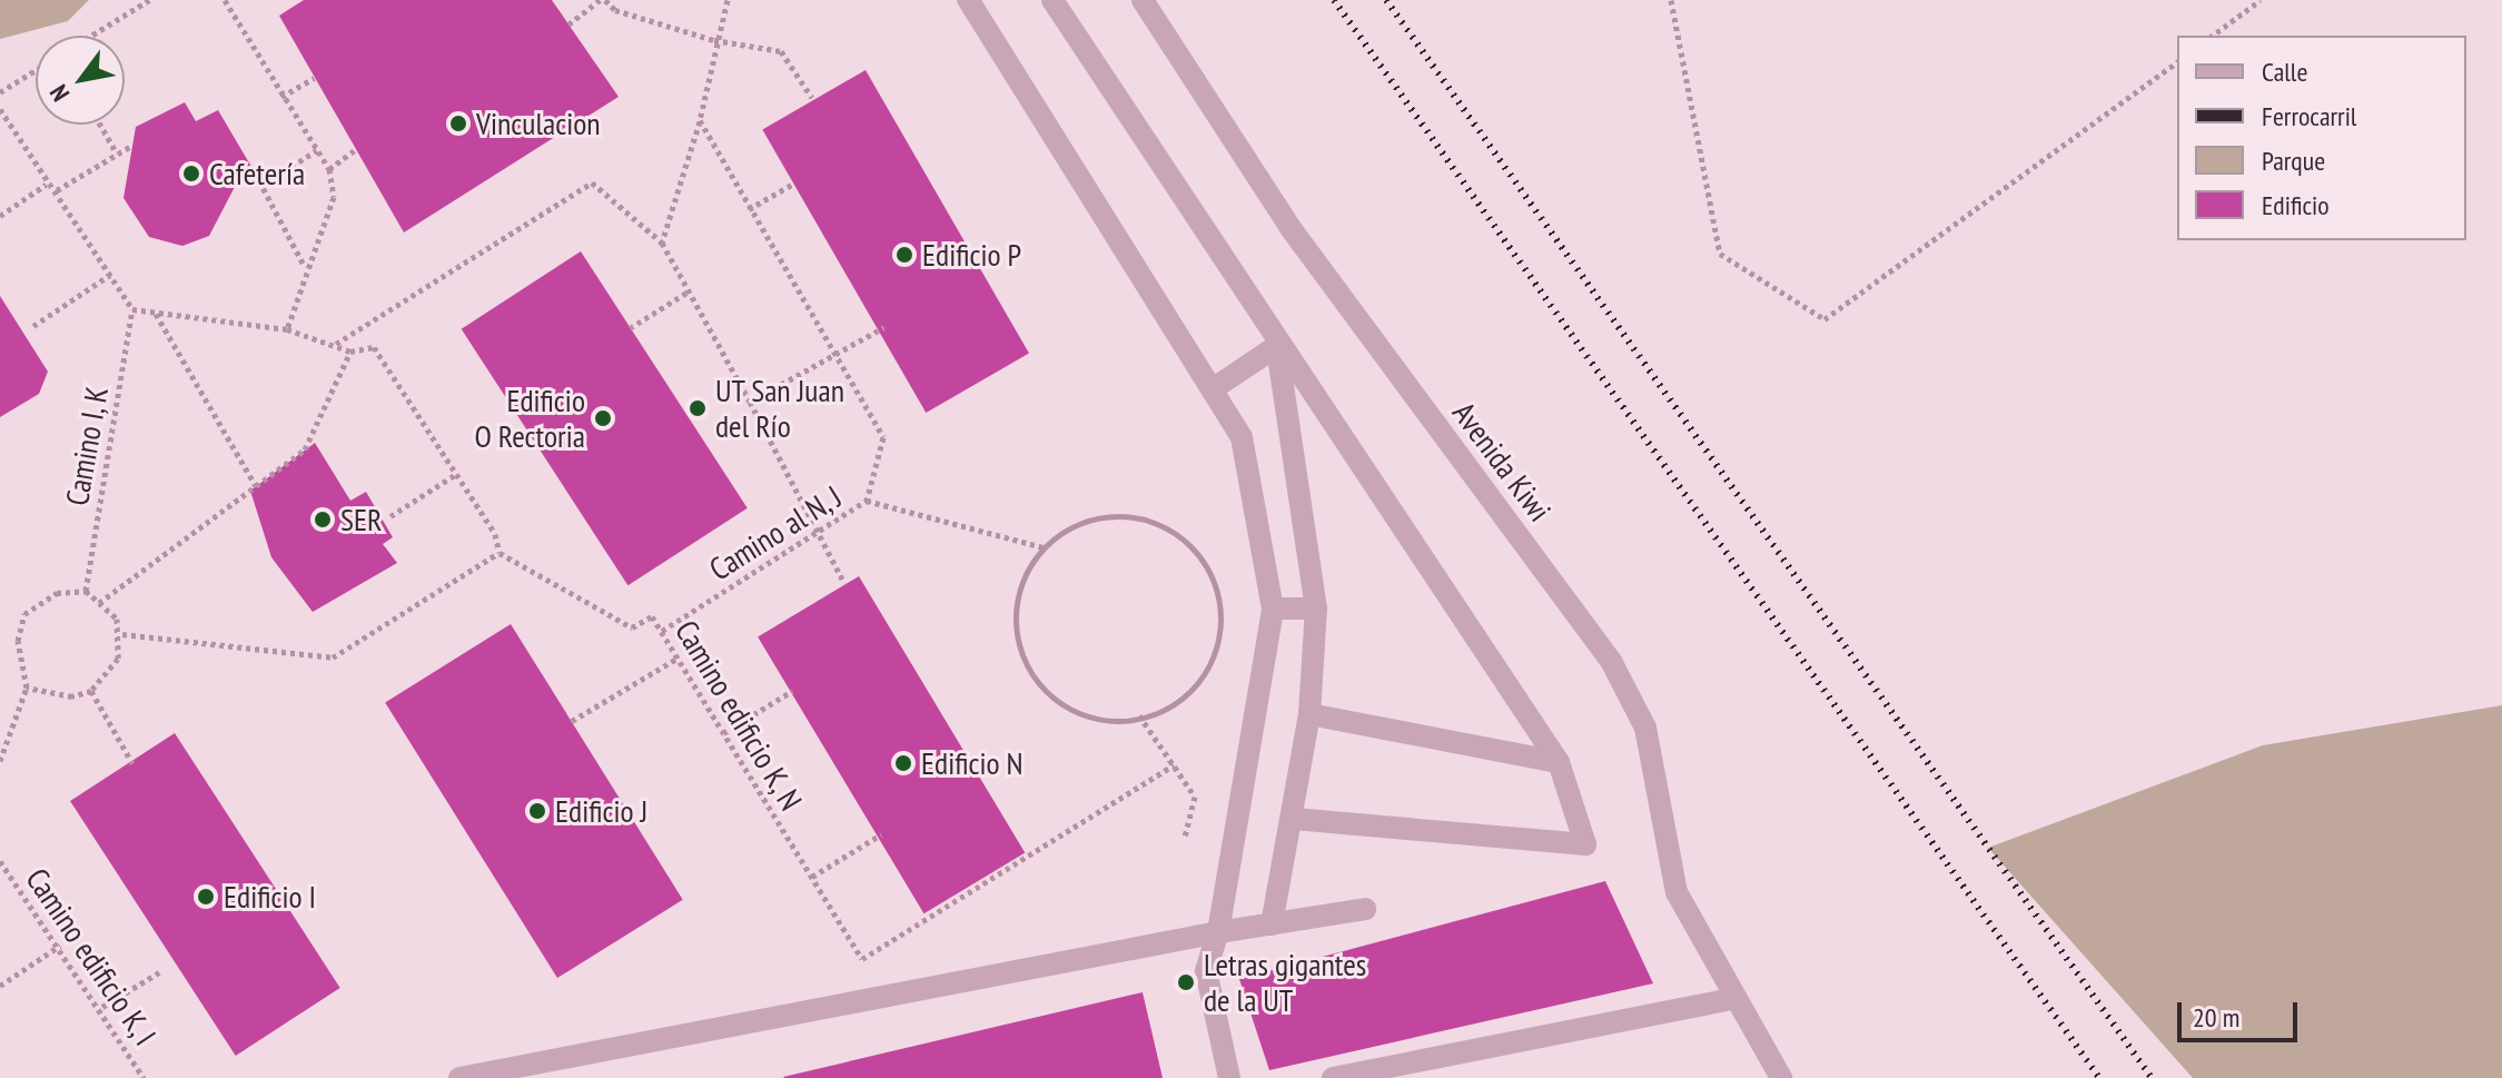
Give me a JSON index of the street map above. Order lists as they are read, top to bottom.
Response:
{
  "streets": {
    "street": ["Avenida Kiwi"],
    "path": [
      "Camino I, K",
      "Camino al N, J",
      "Camino edificio K, N",
      "Camino edificio K, I"
    ]
  },
  "crossings": [
    ["Camino al N, J", "Camino edificio K, N"]
  ],
  "places": [
    "Vinculacion",
    "Cafetería",
    "Edificio P",
    "UT San Juan del Río",
    "Edificio O Rectoria",
    "SER",
    "Edificio N",
    "Edificio J",
    "Edificio I",
    "Letras gigantes de la UT"
  ],
  "legend": [
    "Calle",
    "Ferrocarril",
    "Parque",
    "Edificio"
  ],
  "scale_bar": "20 m",
  "north": "bottom left"
}
